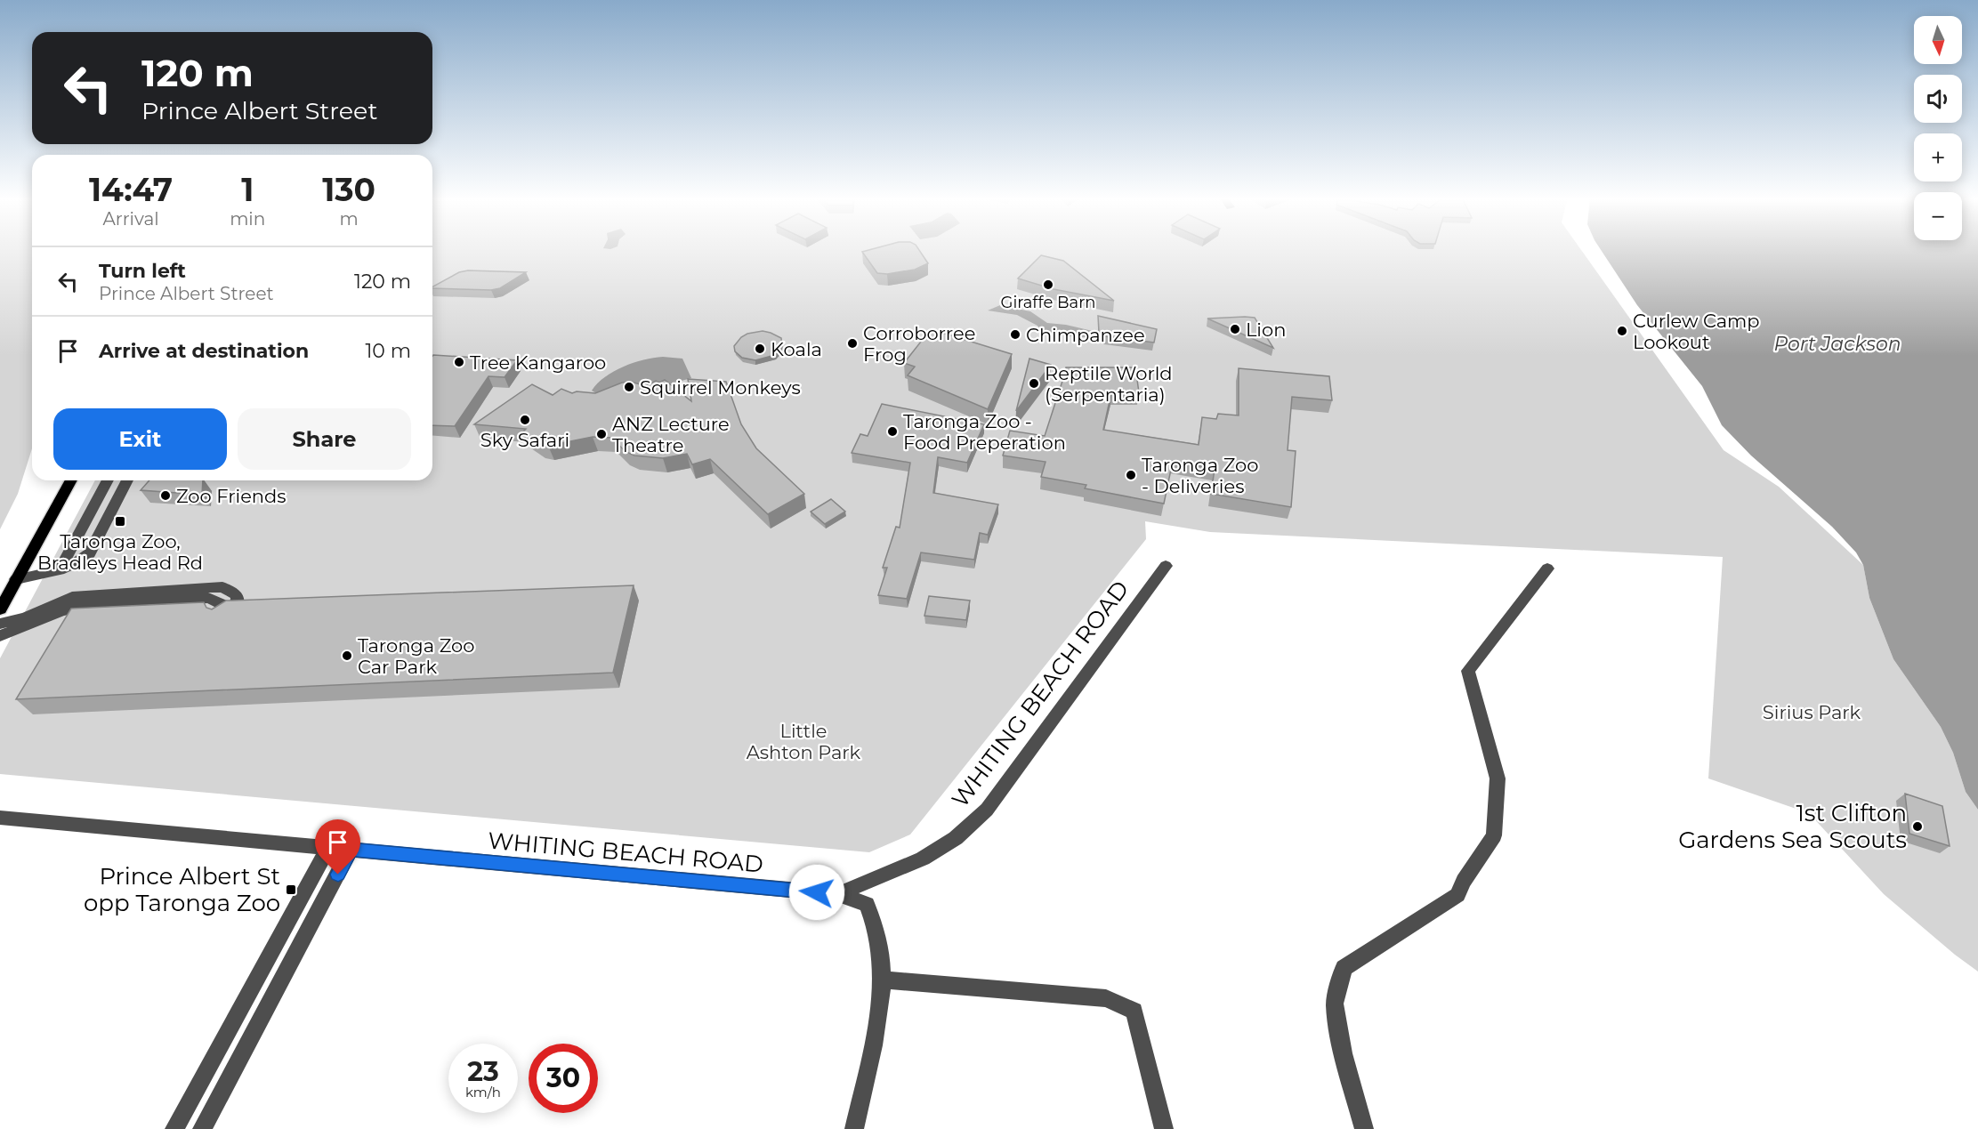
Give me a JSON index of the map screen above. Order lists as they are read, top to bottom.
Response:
{
  "streets": {
    "street": ["WHITING BEACH ROAD"]
  },
  "water": ["Port Jackson"],
  "parks": ["Sirius Park", "Little Ashton Park"],
  "places": {
    "other": [
      "Giraffe Barn",
      "Lion",
      "Curlew Camp Lookout",
      "Chimpanzee",
      "Corroborree Frog",
      "Koala",
      "Tree Kangaroo",
      "Reptile World (Serpentaria)",
      "Squirrel Monkeys",
      "Sky Safari",
      "Taronga Zoo - Food Preperation",
      "ANZ Lecture Theatre",
      "Taronga Zoo - Deliveries",
      "Zoo Friends",
      "Taronga Zoo Car Park",
      "1st Clifton Gardens Sea Scouts"
    ],
    "transit": ["Taronga Zoo, Bradleys Head Rd", "Prince Albert St opp Taronga Zoo"]
  },
  "north": "bottom",
  "page": {
    "map_buttons": ["+", "−"],
    "turn": ["120 m", "Prince Albert Street"],
    "eta": [
      "14:47",
      "Arrival",
      "1",
      "min",
      "130",
      "m"
    ],
    "list": [
      {
        "name": "Turn left",
        "note": "Prince Albert Street",
        "value": "120 m"
      },
      {
        "name": "Arrive at destination",
        "value": "10 m"
      }
    ],
    "buttons": ["Exit", "Share"],
    "speed": "23 km/h",
    "limit": "30"
  }
}
